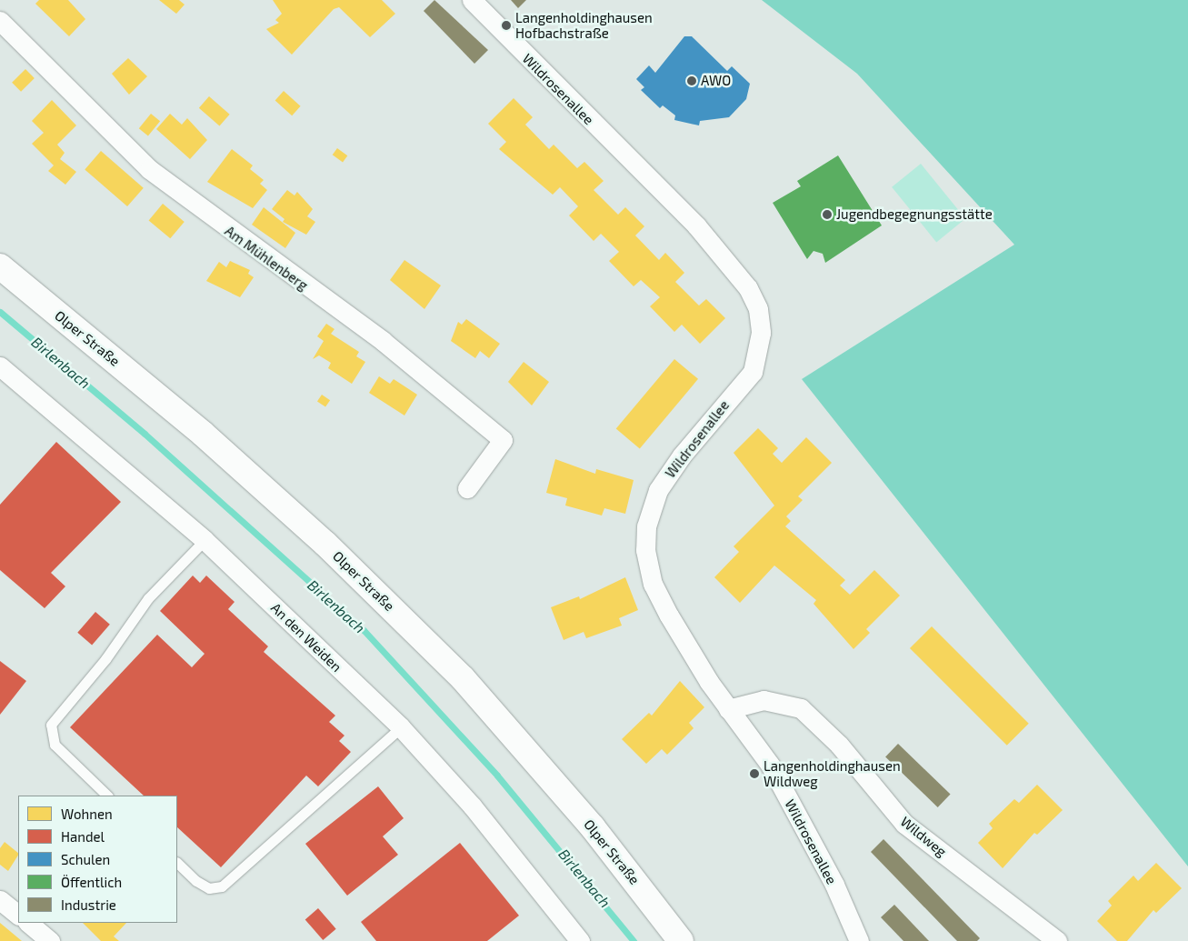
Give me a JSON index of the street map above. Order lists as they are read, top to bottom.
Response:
{
  "streets": {
    "main road": ["Olper Straße"],
    "street": [
      "Wildrosenallee",
      "Am Mühlenberg",
      "An den Weiden",
      "Wildweg"
    ]
  },
  "crossings": [
    ["Wildrosenallee", "Wildweg"]
  ],
  "water": ["Birlenbach"],
  "places": [
    "Langenholdinghausen Hofbachstraße",
    "AWO",
    "Jugendbegegnungsstätte",
    "Langenholdinghausen Wildweg"
  ],
  "legend": [
    "Wohnen",
    "Handel",
    "Schulen",
    "Öffentlich",
    "Industrie"
  ]
}
